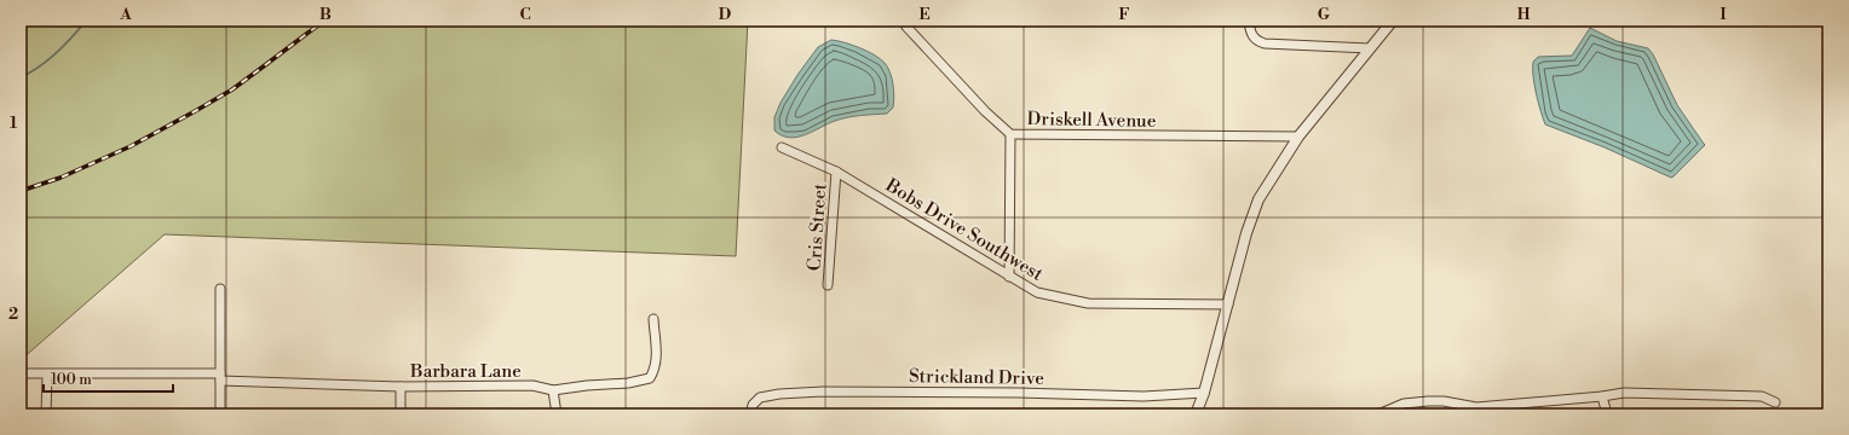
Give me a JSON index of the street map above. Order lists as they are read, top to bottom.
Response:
{
  "streets": {
    "street": [
      "Driskell Avenue",
      "Cris Street",
      "Bobs Drive Southwest",
      "Barbara Lane",
      "Strickland Drive"
    ]
  },
  "crossings": [
    ["Cris Street", "Bobs Drive Southwest"]
  ],
  "scale_bar": "100 m",
  "grid": {
    "columns": [
      "A",
      "B",
      "C",
      "D",
      "E",
      "F",
      "G",
      "H",
      "I"
    ],
    "rows": ["1", "2"]
  }
}
